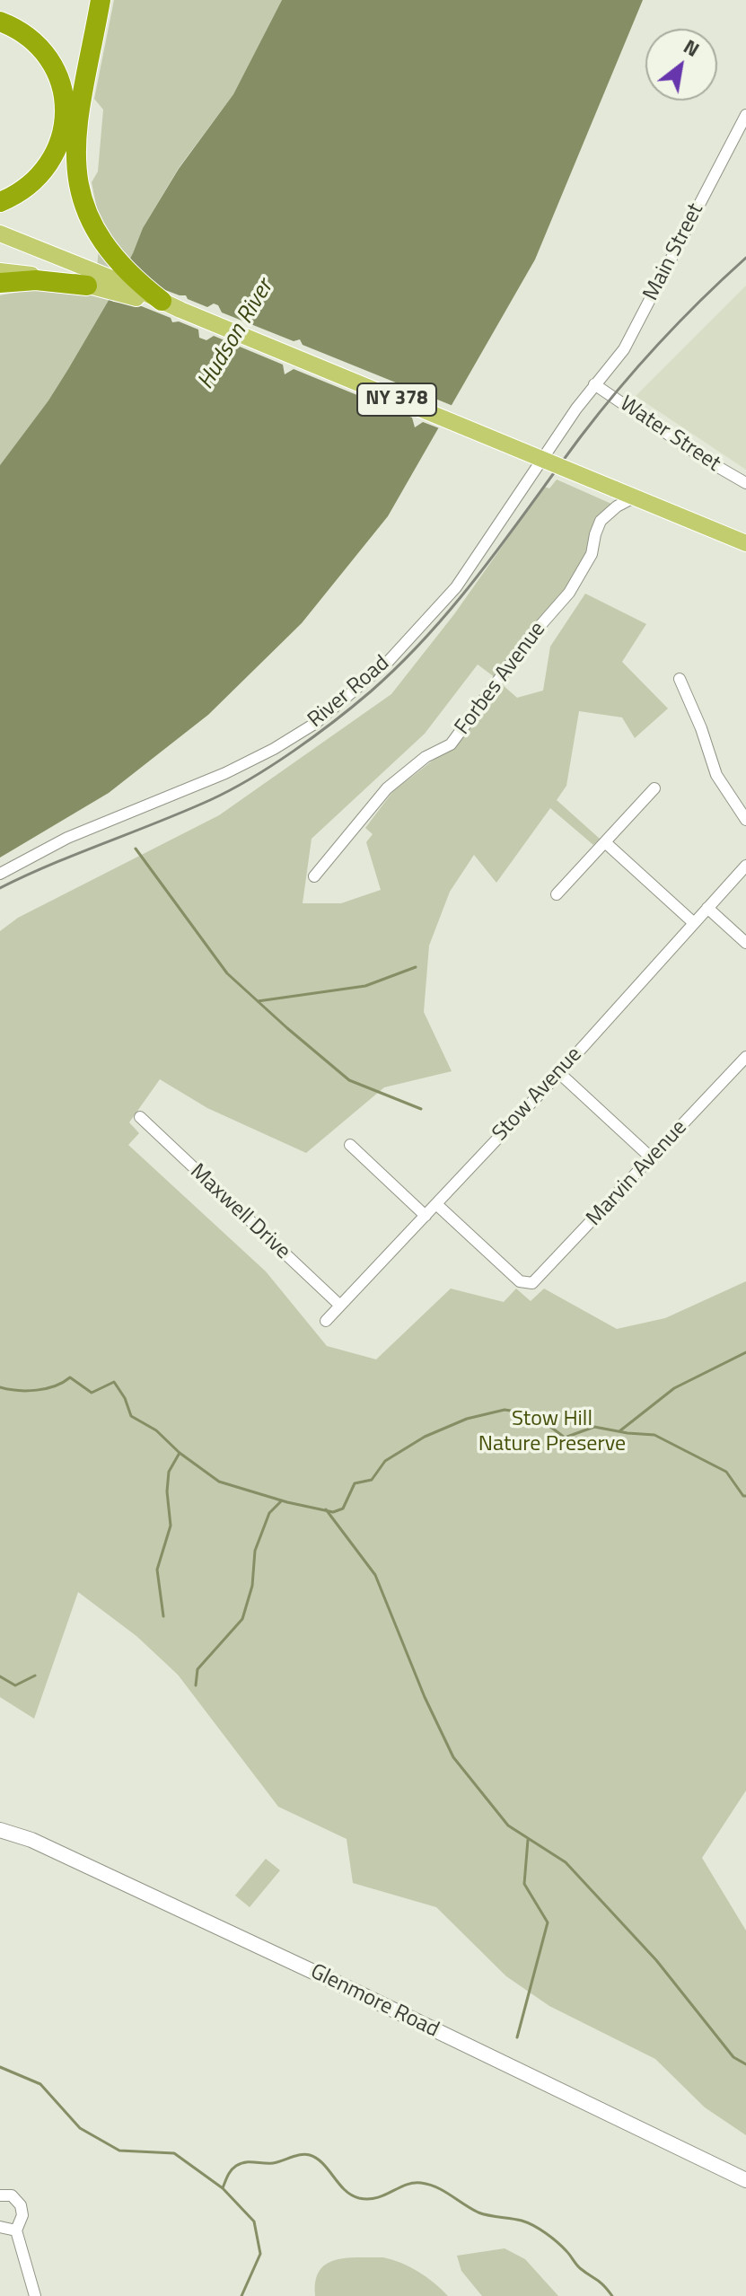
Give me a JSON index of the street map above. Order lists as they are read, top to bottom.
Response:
{
  "streets": {
    "main road": ["NY 378"],
    "street": [
      "Main Street",
      "Water Street",
      "Forbes Avenue",
      "River Road",
      "Stow Avenue",
      "Marvin Avenue",
      "Maxwell Drive",
      "Glenmore Road"
    ]
  },
  "crossings": [
    ["Main Street", "Water Street"],
    ["Main Street", "River Road"],
    ["NY 378", "Forbes Avenue"],
    ["Water Street", "River Road"],
    ["Stow Avenue", "Marvin Avenue"],
    ["Stow Avenue", "Maxwell Drive"]
  ],
  "water": ["Hudson River"],
  "parks": ["Stow Hill Nature Preserve"],
  "north": "top right"
}
